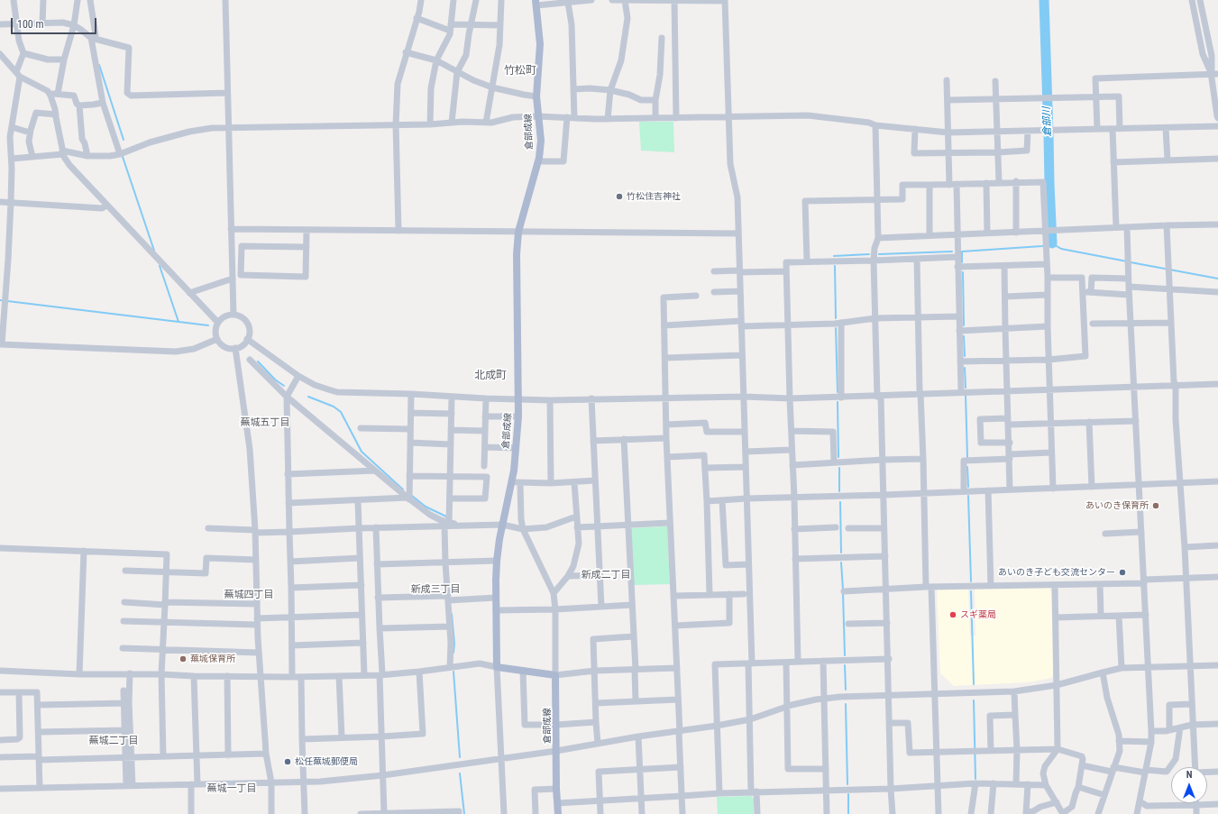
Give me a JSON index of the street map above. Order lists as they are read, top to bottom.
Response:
{
  "streets": {
    "main road": ["倉部成線"]
  },
  "districts": [
    "竹松町",
    "北成町",
    "蕪城五丁目",
    "新成二丁目",
    "新成三丁目",
    "蕪城四丁目",
    "蕪城二丁目",
    "蕪城一丁目"
  ],
  "water": ["倉部川"],
  "places": [
    "竹松住吉神社",
    "あいのき保育所",
    "あいのき子ども交流センター",
    "スギ薬局",
    "蕪城保育所",
    "松任蕪城郵便局"
  ],
  "scale_bar": "100 m",
  "north": "top"
}
